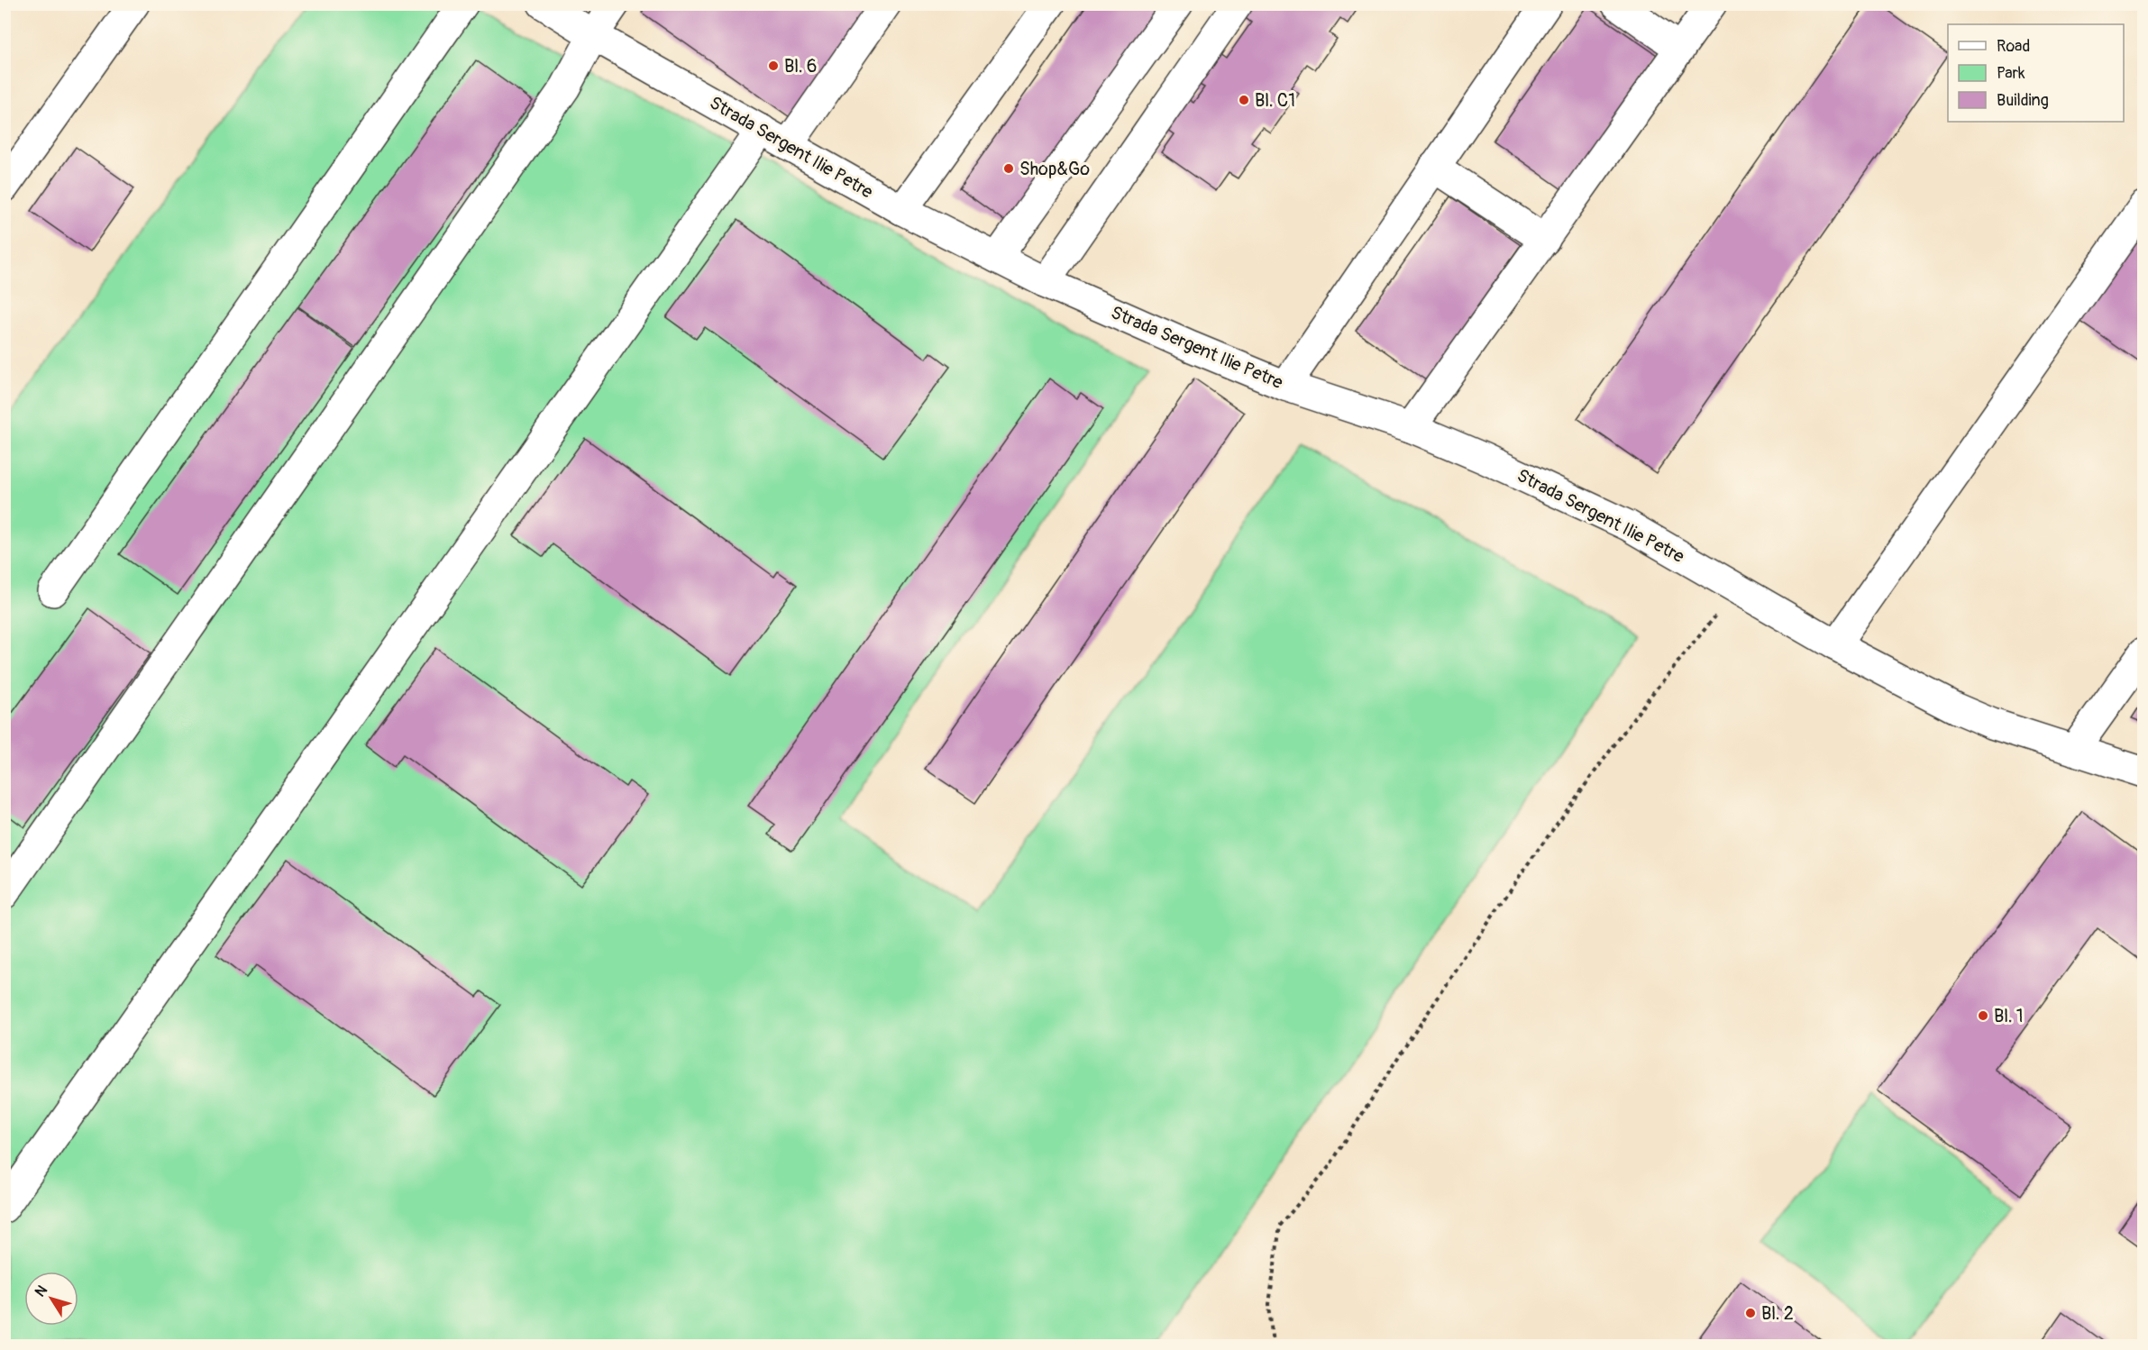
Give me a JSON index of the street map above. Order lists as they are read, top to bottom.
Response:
{
  "streets": {
    "street": ["Strada Sergent Ilie Petre"]
  },
  "places": [
    "Bl. 6",
    "Bl. C1",
    "Shop&Go",
    "Bl. 1",
    "Bl. 2"
  ],
  "legend": ["Road", "Park", "Building"],
  "north": "top left"
}
